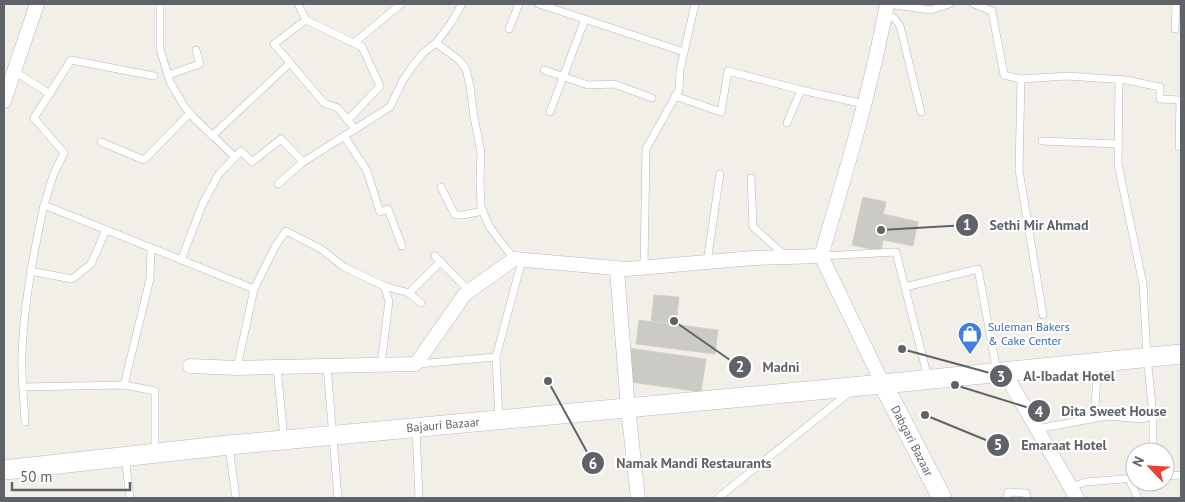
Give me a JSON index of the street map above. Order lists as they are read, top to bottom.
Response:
{
  "streets": {
    "main road": ["Bajauri Bazaar", "Dabgari Bazaar"]
  },
  "crossings": [
    ["Bajauri Bazaar", "Dabgari Bazaar"]
  ],
  "places": {
    "other": [
      "Sethi Mir Ahmad",
      "Madni",
      "Al-Ibadat Hotel",
      "Namak Mandi Restaurants",
      "Dita Sweet House",
      "Emaraat Hotel"
    ],
    "shop": ["Suleman Bakers & Cake Center"]
  },
  "scale_bar": "50 m",
  "north": "top left"
}
